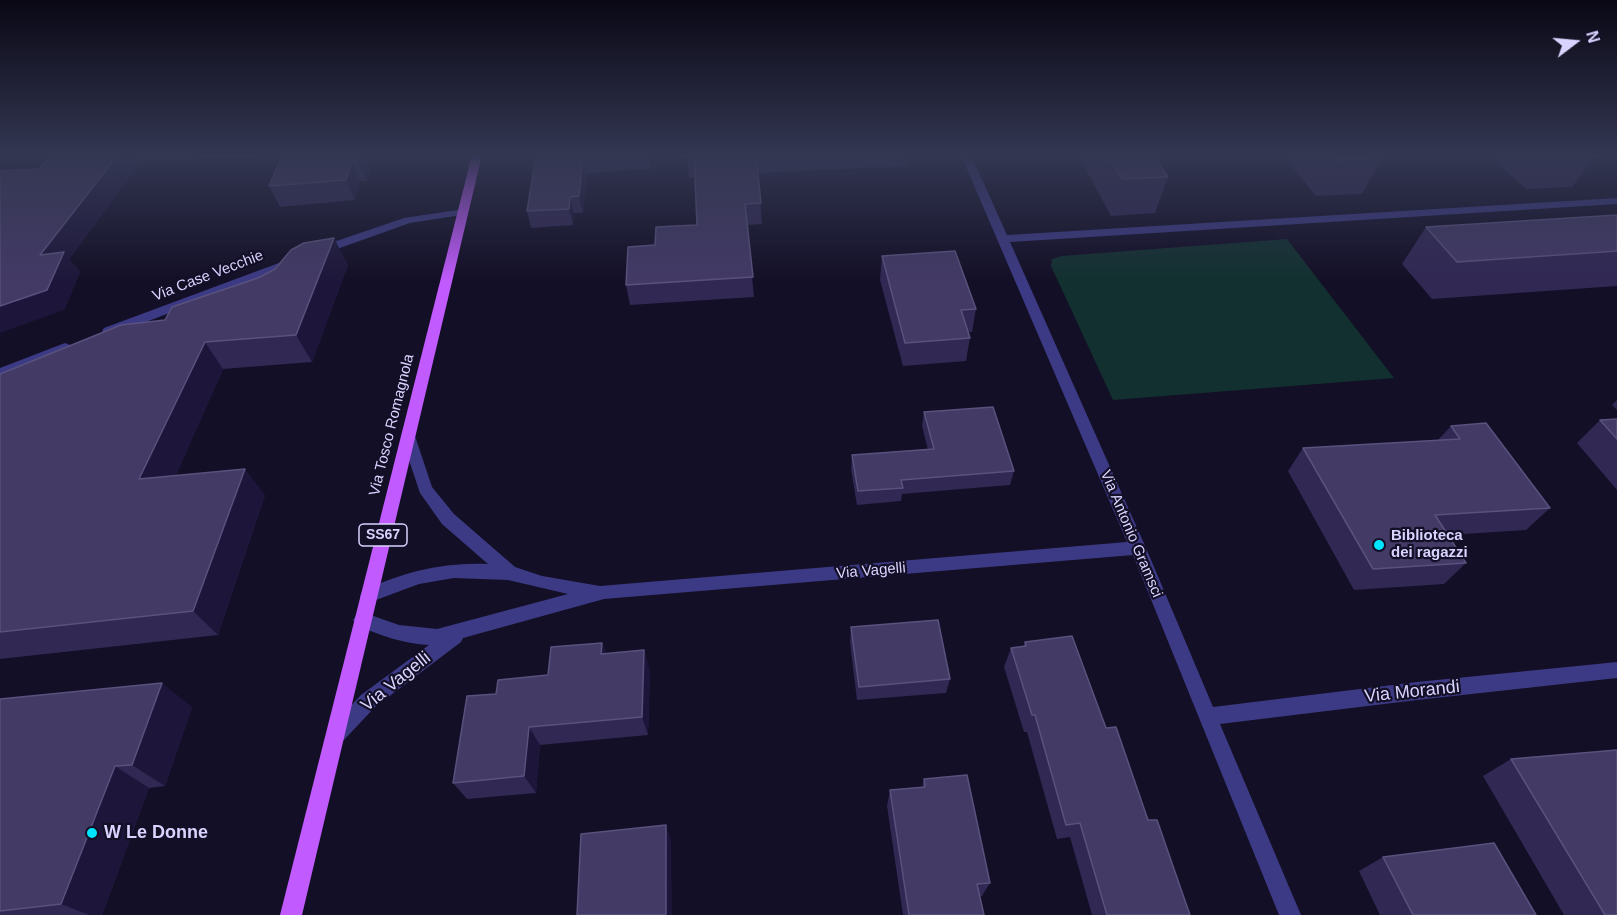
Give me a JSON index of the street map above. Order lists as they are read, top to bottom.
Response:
{
  "streets": {
    "main road": ["Via Tosco Romagnola", "SS67"],
    "street": [
      "Via Case Vecchie",
      "Via Antonio Gramsci",
      "Via Vagelli",
      "Via Morandi"
    ]
  },
  "crossings": [
    ["Via Case Vecchie", "Via Tosco Romagnola"],
    ["Via Tosco Romagnola", "Via Vagelli"],
    ["Via Antonio Gramsci", "Via Vagelli"],
    ["Via Antonio Gramsci", "Via Morandi"]
  ],
  "places": ["Biblioteca dei ragazzi", "W Le Donne"],
  "north": "right"
}
